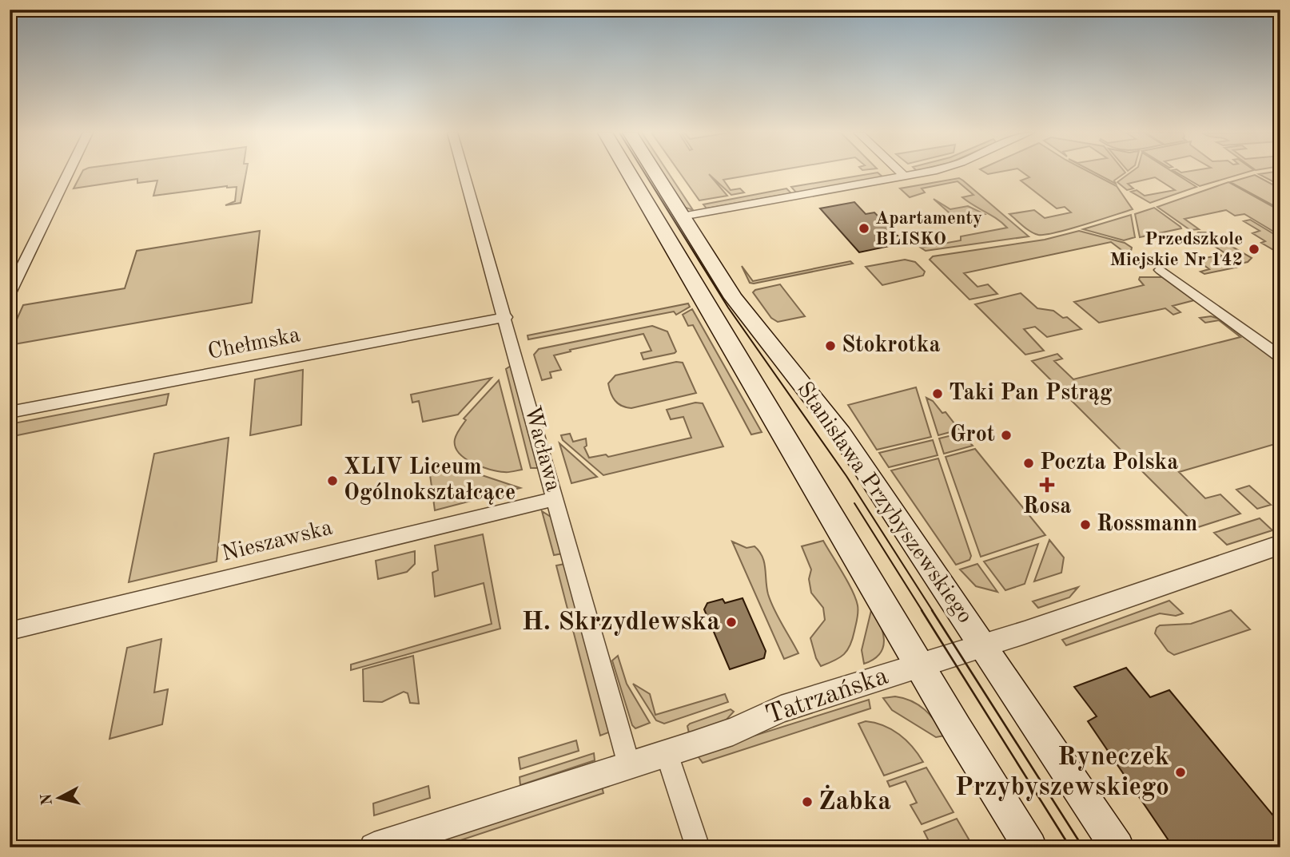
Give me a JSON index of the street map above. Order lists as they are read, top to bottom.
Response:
{
  "streets": {
    "main road": ["Stanisława Przybyszewskiego"],
    "street": [
      "Chełmska",
      "Wacława",
      "Nieszawska",
      "Tatrzańska"
    ]
  },
  "crossings": [
    ["Chełmska", "Wacława"],
    ["Wacława", "Nieszawska"],
    ["Wacława", "Tatrzańska"],
    ["Stanisława Przybyszewskiego", "Tatrzańska"]
  ],
  "places": {
    "other": [
      "Apartamenty BLISKO",
      "Przedszkole Miejskie Nr 142",
      "Stokrotka",
      "Taki Pan Pstrąg",
      "Grot",
      "Poczta Polska",
      "XLIV Liceum Ogólnokształcące",
      "Rossmann",
      "H. Skrzydlewska",
      "Ryneczek Przybyszewskiego",
      "Żabka"
    ],
    "health": ["Rosa"]
  },
  "north": "left"
}
